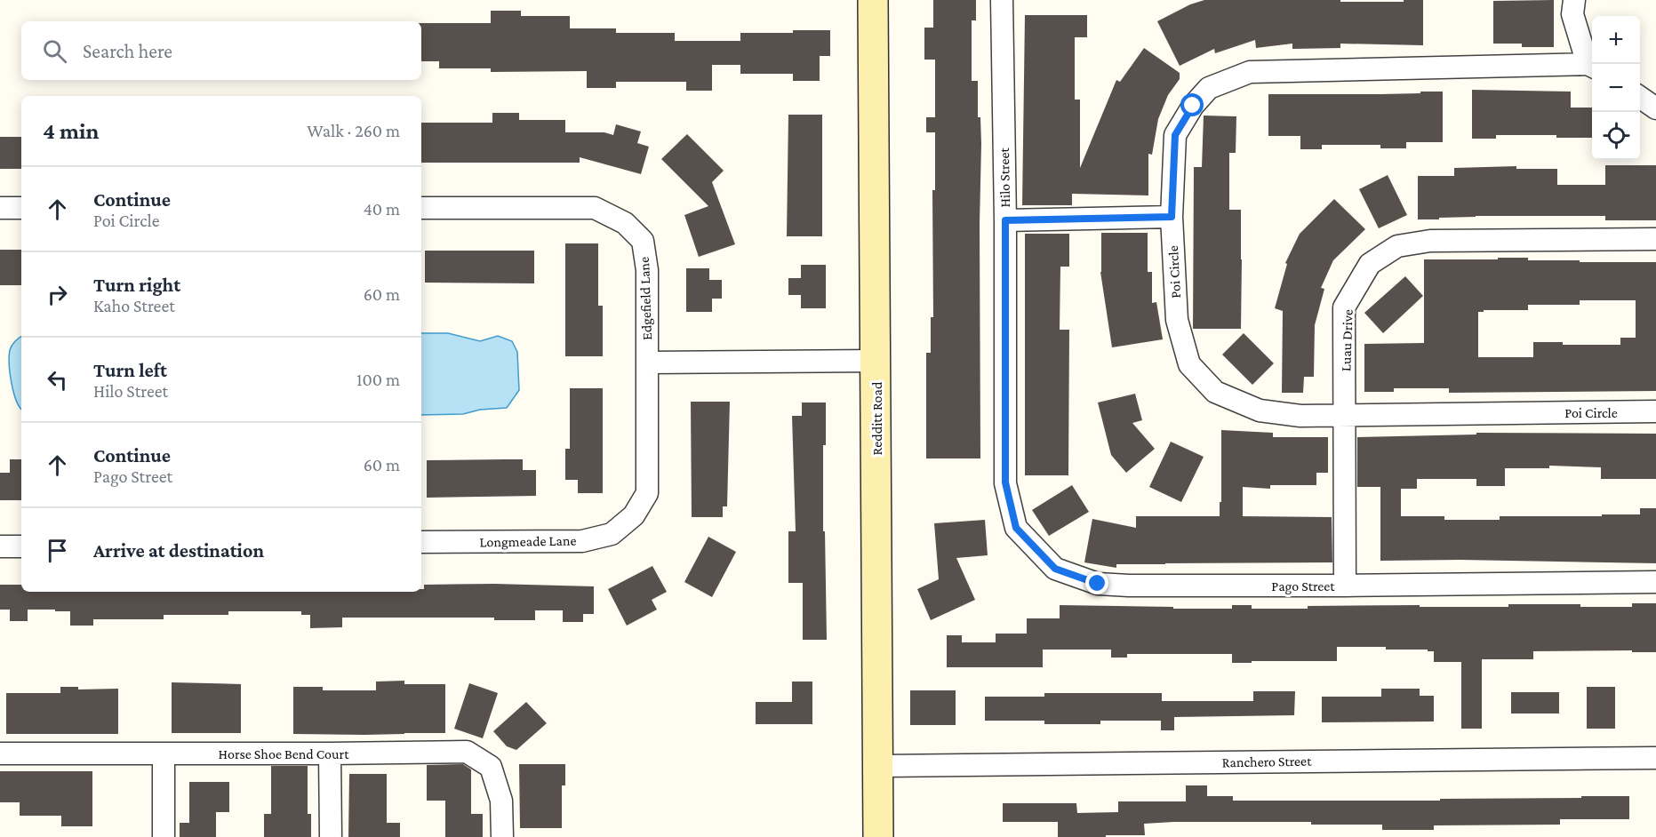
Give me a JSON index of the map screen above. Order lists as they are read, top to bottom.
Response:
{
  "streets": {
    "street": [
      "Hilo Street",
      "Poi Circle",
      "Edgefield Lane",
      "Luau Drive",
      "Redditt Road",
      "Longmeade Lane",
      "Pago Street",
      "Horse Shoe Bend Court",
      "Ranchero Street"
    ]
  },
  "crossings": [
    ["Hilo Street", "Pago Street"],
    ["Poi Circle", "Luau Drive"],
    ["Edgefield Lane", "Longmeade Lane"],
    ["Luau Drive", "Pago Street"],
    ["Redditt Road", "Ranchero Street"]
  ],
  "page": {
    "map_buttons": ["+", "−"],
    "search": "Search here",
    "heading": ["4 min", "Walk · 260 m"],
    "list": [
      ["Continue", "Poi Circle", "40 m"],
      ["Turn right", "Kaho Street", "60 m"],
      ["Turn left", "Hilo Street", "100 m"],
      ["Continue", "Pago Street", "60 m"],
      "Arrive at destination"
    ]
  }
}
